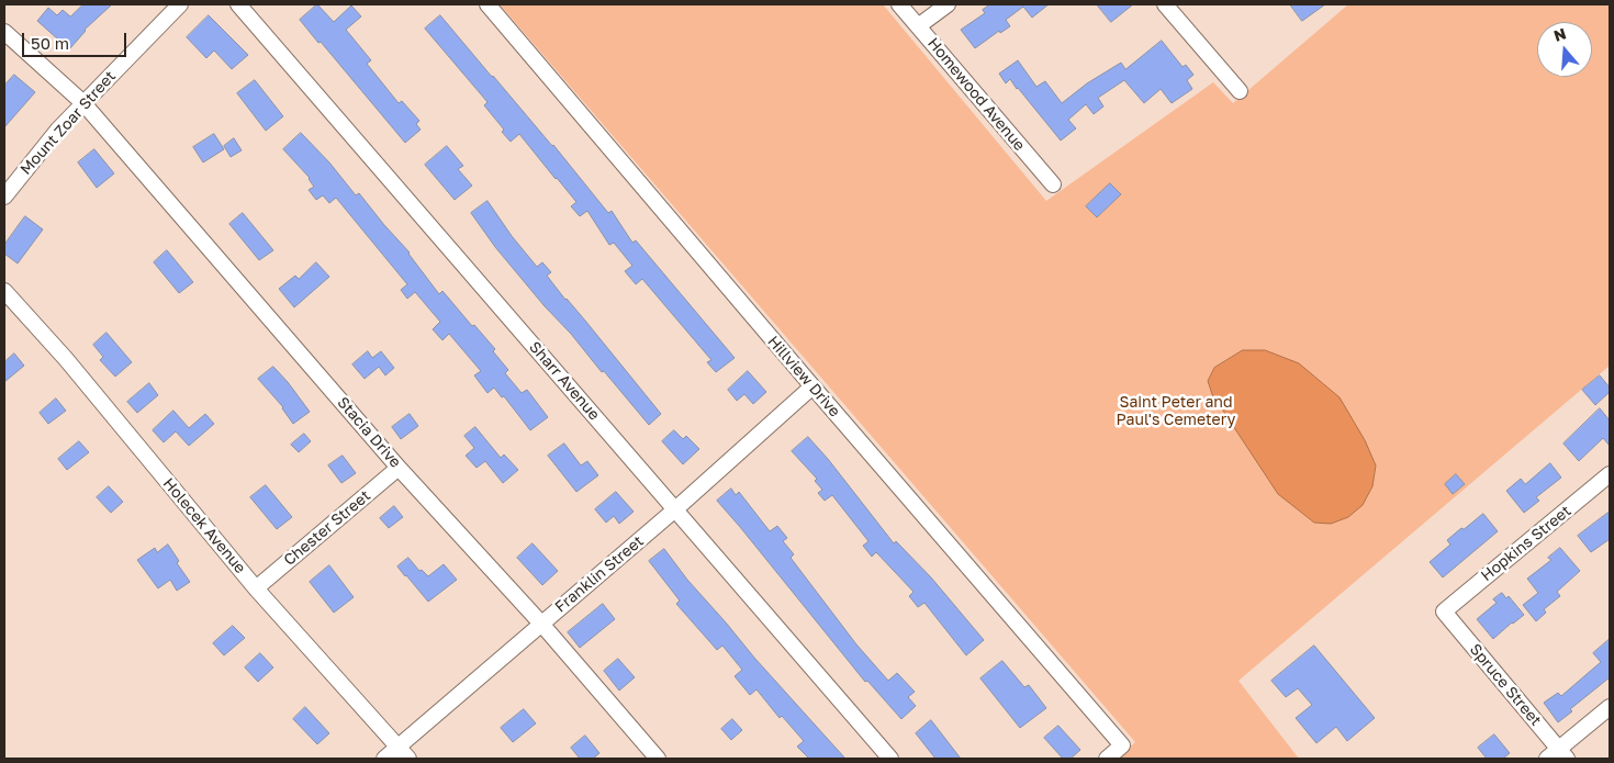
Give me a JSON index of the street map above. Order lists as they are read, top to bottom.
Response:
{
  "streets": {
    "street": [
      "Homewood Avenue",
      "Mount Zoar Street",
      "Hillview Drive",
      "Sharr Avenue",
      "Stacia Drive",
      "Holecek Avenue",
      "Chester Street",
      "Hopkins Street",
      "Franklin Street",
      "Spruce Street"
    ]
  },
  "crossings": [
    ["Mount Zoar Street", "Stacia Drive"],
    ["Hillview Drive", "Franklin Street"],
    ["Sharr Avenue", "Franklin Street"],
    ["Stacia Drive", "Chester Street"],
    ["Stacia Drive", "Franklin Street"],
    ["Holecek Avenue", "Chester Street"],
    ["Holecek Avenue", "Franklin Street"],
    ["Hopkins Street", "Spruce Street"]
  ],
  "parks": ["Saint Peter and Paul's Cemetery"],
  "scale_bar": "50 m",
  "north": "top"
}
